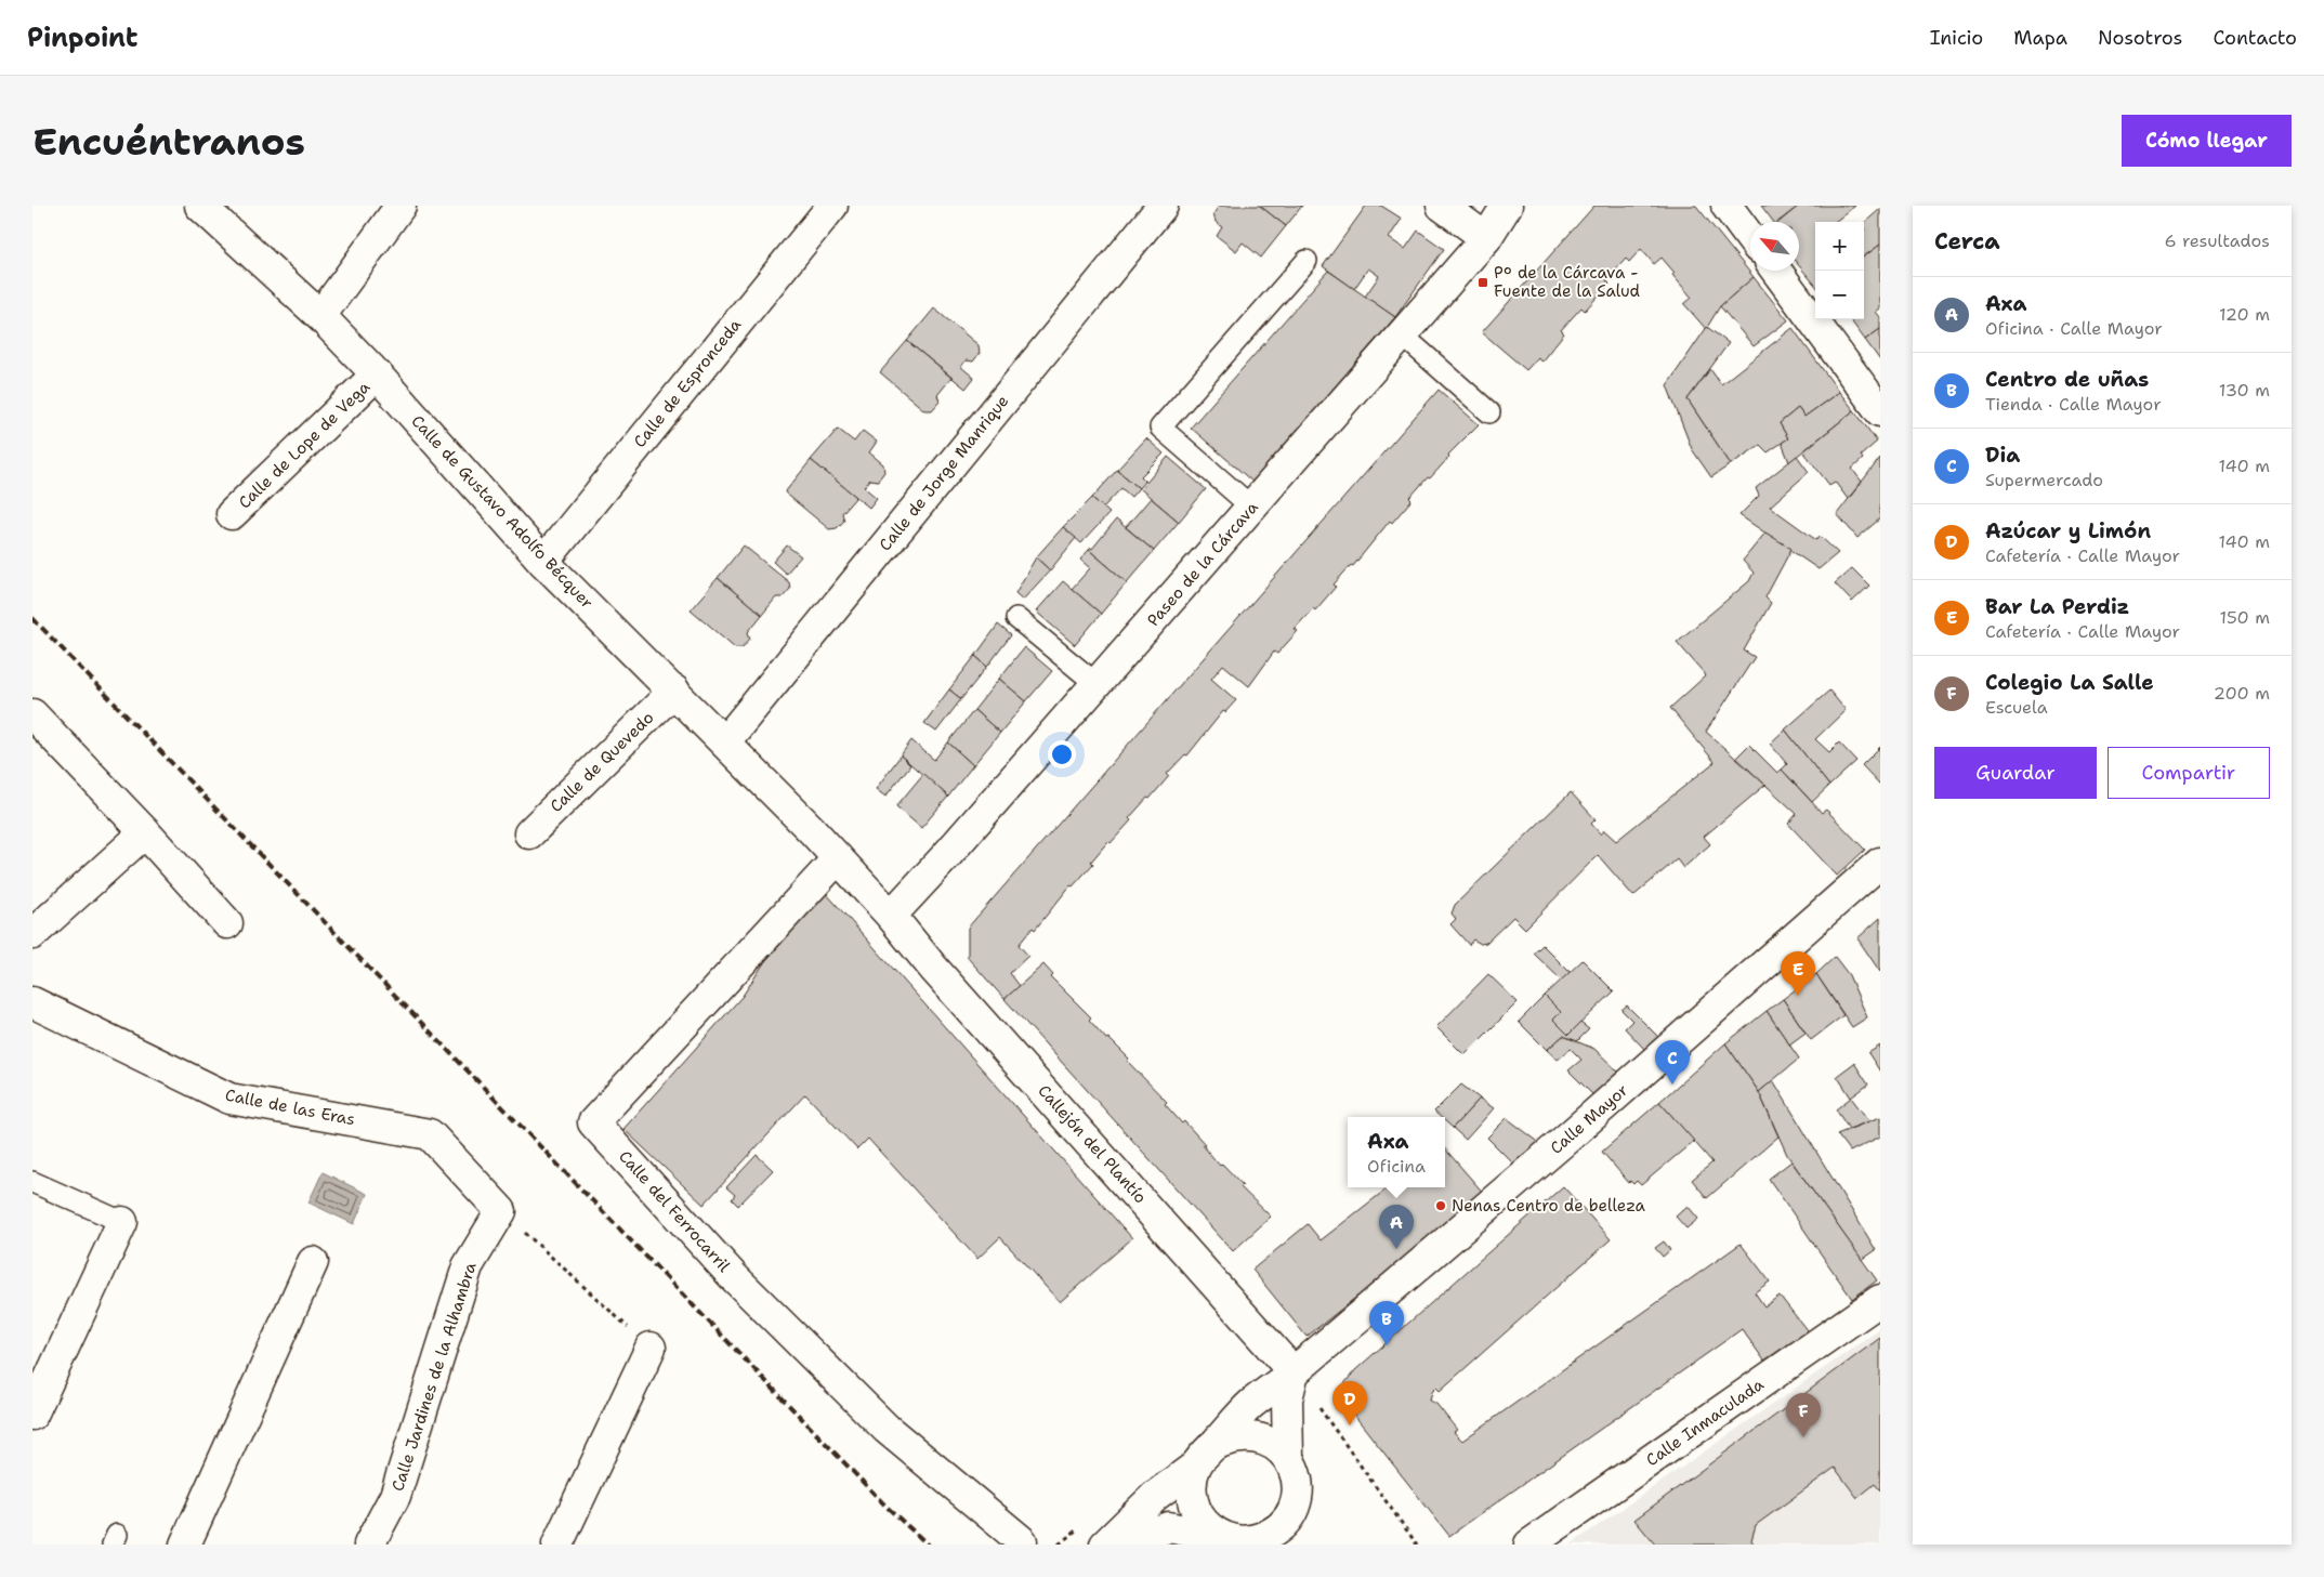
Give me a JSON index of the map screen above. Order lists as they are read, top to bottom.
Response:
{
  "streets": {
    "street": [
      "Calle de Espronceda",
      "Calle de Lope de Vega",
      "Calle de Jorge Manrique",
      "Calle de Gustavo Adolfo Bécquer",
      "Paseo de la Cárcava",
      "Calle de Quevedo",
      "Calle de las Eras",
      "Calle Mayor",
      "Callejón del Plantío",
      "Calle del Ferrocarril",
      "Calle Jardines de la Alhambra",
      "Calle Inmaculada"
    ]
  },
  "crossings": [
    ["Calle de Espronceda", "Calle de Gustavo Adolfo Bécquer"],
    ["Calle de Lope de Vega", "Calle de Gustavo Adolfo Bécquer"],
    ["Calle de Jorge Manrique", "Calle de Gustavo Adolfo Bécquer"],
    ["Calle de Gustavo Adolfo Bécquer", "Paseo de la Cárcava"],
    ["Calle de Gustavo Adolfo Bécquer", "Calle de Quevedo"],
    ["Calle de Gustavo Adolfo Bécquer", "Callejón del Plantío"],
    ["Calle de Gustavo Adolfo Bécquer", "Calle del Ferrocarril"],
    ["Paseo de la Cárcava", "Callejón del Plantío"],
    ["Calle de las Eras", "Calle Jardines de la Alhambra"],
    ["Calle Mayor", "Callejón del Plantío"]
  ],
  "places": {
    "transit": ["Pº de la Cárcava - Fuente de la Salud"],
    "other": ["Nenas Centro de belleza"]
  },
  "north": "top left",
  "page": {
    "header": "Pinpoint",
    "nav": [
      "Inicio",
      "Mapa",
      "Nosotros",
      "Contacto"
    ],
    "buttons": [
      "Cómo llegar",
      ["Guardar", "Compartir"]
    ],
    "title": "Encuéntranos",
    "heading": ["Cerca", "6 resultados"],
    "map_buttons": ["+", "−"],
    "list": [
      {
        "mark": "A",
        "name": "Axa",
        "note": "Oficina · Calle Mayor",
        "value": "120 m"
      },
      {
        "mark": "B",
        "name": "Centro de uñas",
        "note": "Tienda · Calle Mayor",
        "value": "130 m"
      },
      {
        "mark": "C",
        "name": "Dia",
        "note": "Supermercado",
        "value": "140 m"
      },
      {
        "mark": "D",
        "name": "Azúcar y Limón",
        "note": "Cafetería · Calle Mayor",
        "value": "140 m"
      },
      {
        "mark": "E",
        "name": "Bar La Perdiz",
        "note": "Cafetería · Calle Mayor",
        "value": "150 m"
      },
      {
        "mark": "F",
        "name": "Colegio La Salle",
        "note": "Escuela",
        "value": "200 m"
      }
    ],
    "pins": [
      "E",
      "C",
      "A",
      "B",
      "D",
      "F"
    ],
    "popup": ["Axa", "Oficina"]
  }
}
